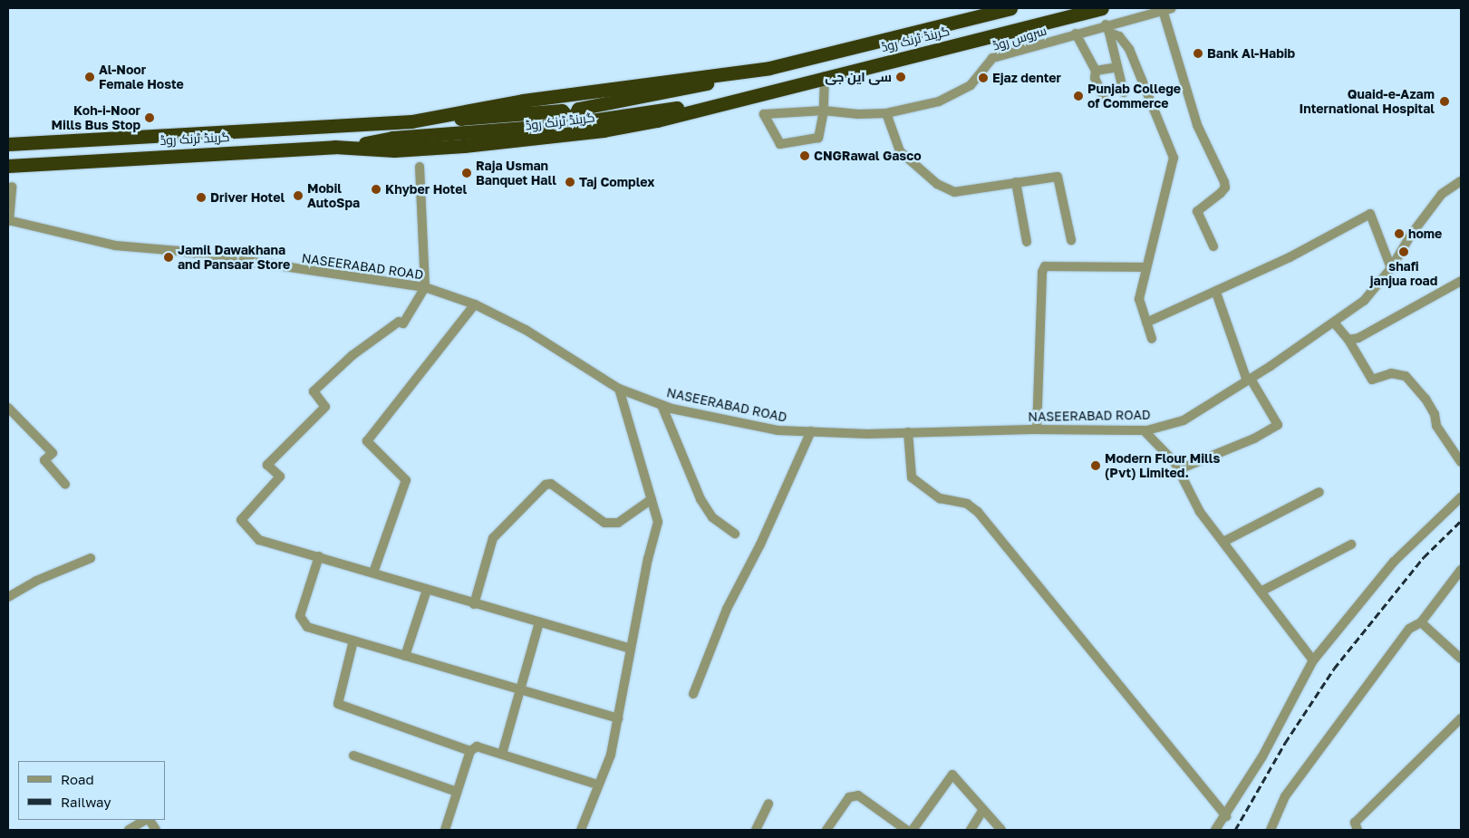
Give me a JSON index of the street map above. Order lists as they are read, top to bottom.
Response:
{
  "streets": {
    "highway": ["گرینڈ ٹرنک روڈ"],
    "street": ["سروس روڈ", "NASEERABAD ROAD"]
  },
  "places": [
    "Bank Al-Habib",
    "Al-Noor Female Hoste",
    "سی این جی",
    "Ejaz denter",
    "Punjab College of Commerce",
    "Quaid-e-Azam International Hospital",
    "Koh-i-Noor Mills Bus Stop",
    "CNGRawal Gasco",
    "Raja Usman Banquet Hall",
    "Taj Complex",
    "Khyber Hotel",
    "Mobil AutoSpa",
    "Driver Hotel",
    "home",
    "shafi janjua road",
    "Jamil Dawakhana and Pansaar Store",
    "Modern Flour Mills (Pvt) Limited."
  ],
  "legend": ["Road", "Railway"]
}
